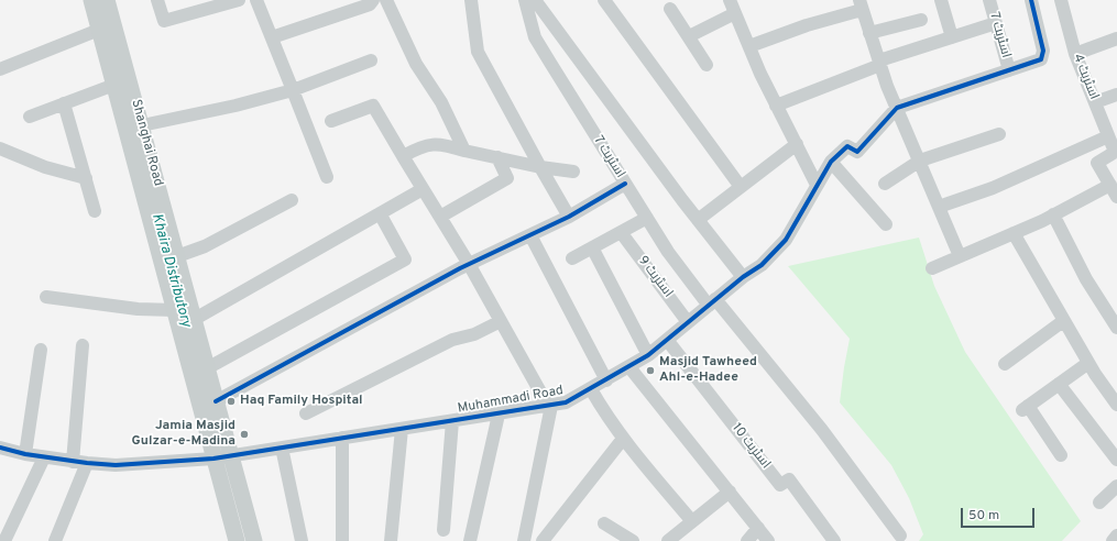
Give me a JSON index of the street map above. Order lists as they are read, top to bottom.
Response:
{
  "streets": {
    "main road": ["Shanghai Road"],
    "street": [
      "اسٹریٹ 7",
      "اسٹریٹ 4",
      "اسٹریٹ 9",
      "Muhammadi Road",
      "اسٹریٹ 10"
    ]
  },
  "crossings": [
    ["اسٹریٹ 7", "Muhammadi Road"],
    ["Shanghai Road", "Muhammadi Road"],
    ["اسٹریٹ 9", "Muhammadi Road"],
    ["Muhammadi Road", "اسٹریٹ 10"]
  ],
  "water": ["Khaira Distributory"],
  "places": ["Masjid Tawheed Ahl-e-Hadee", "Haq Family Hospital", "Jamia Masjid Gulzar-e-Madina"],
  "scale_bar": "50 m"
}
